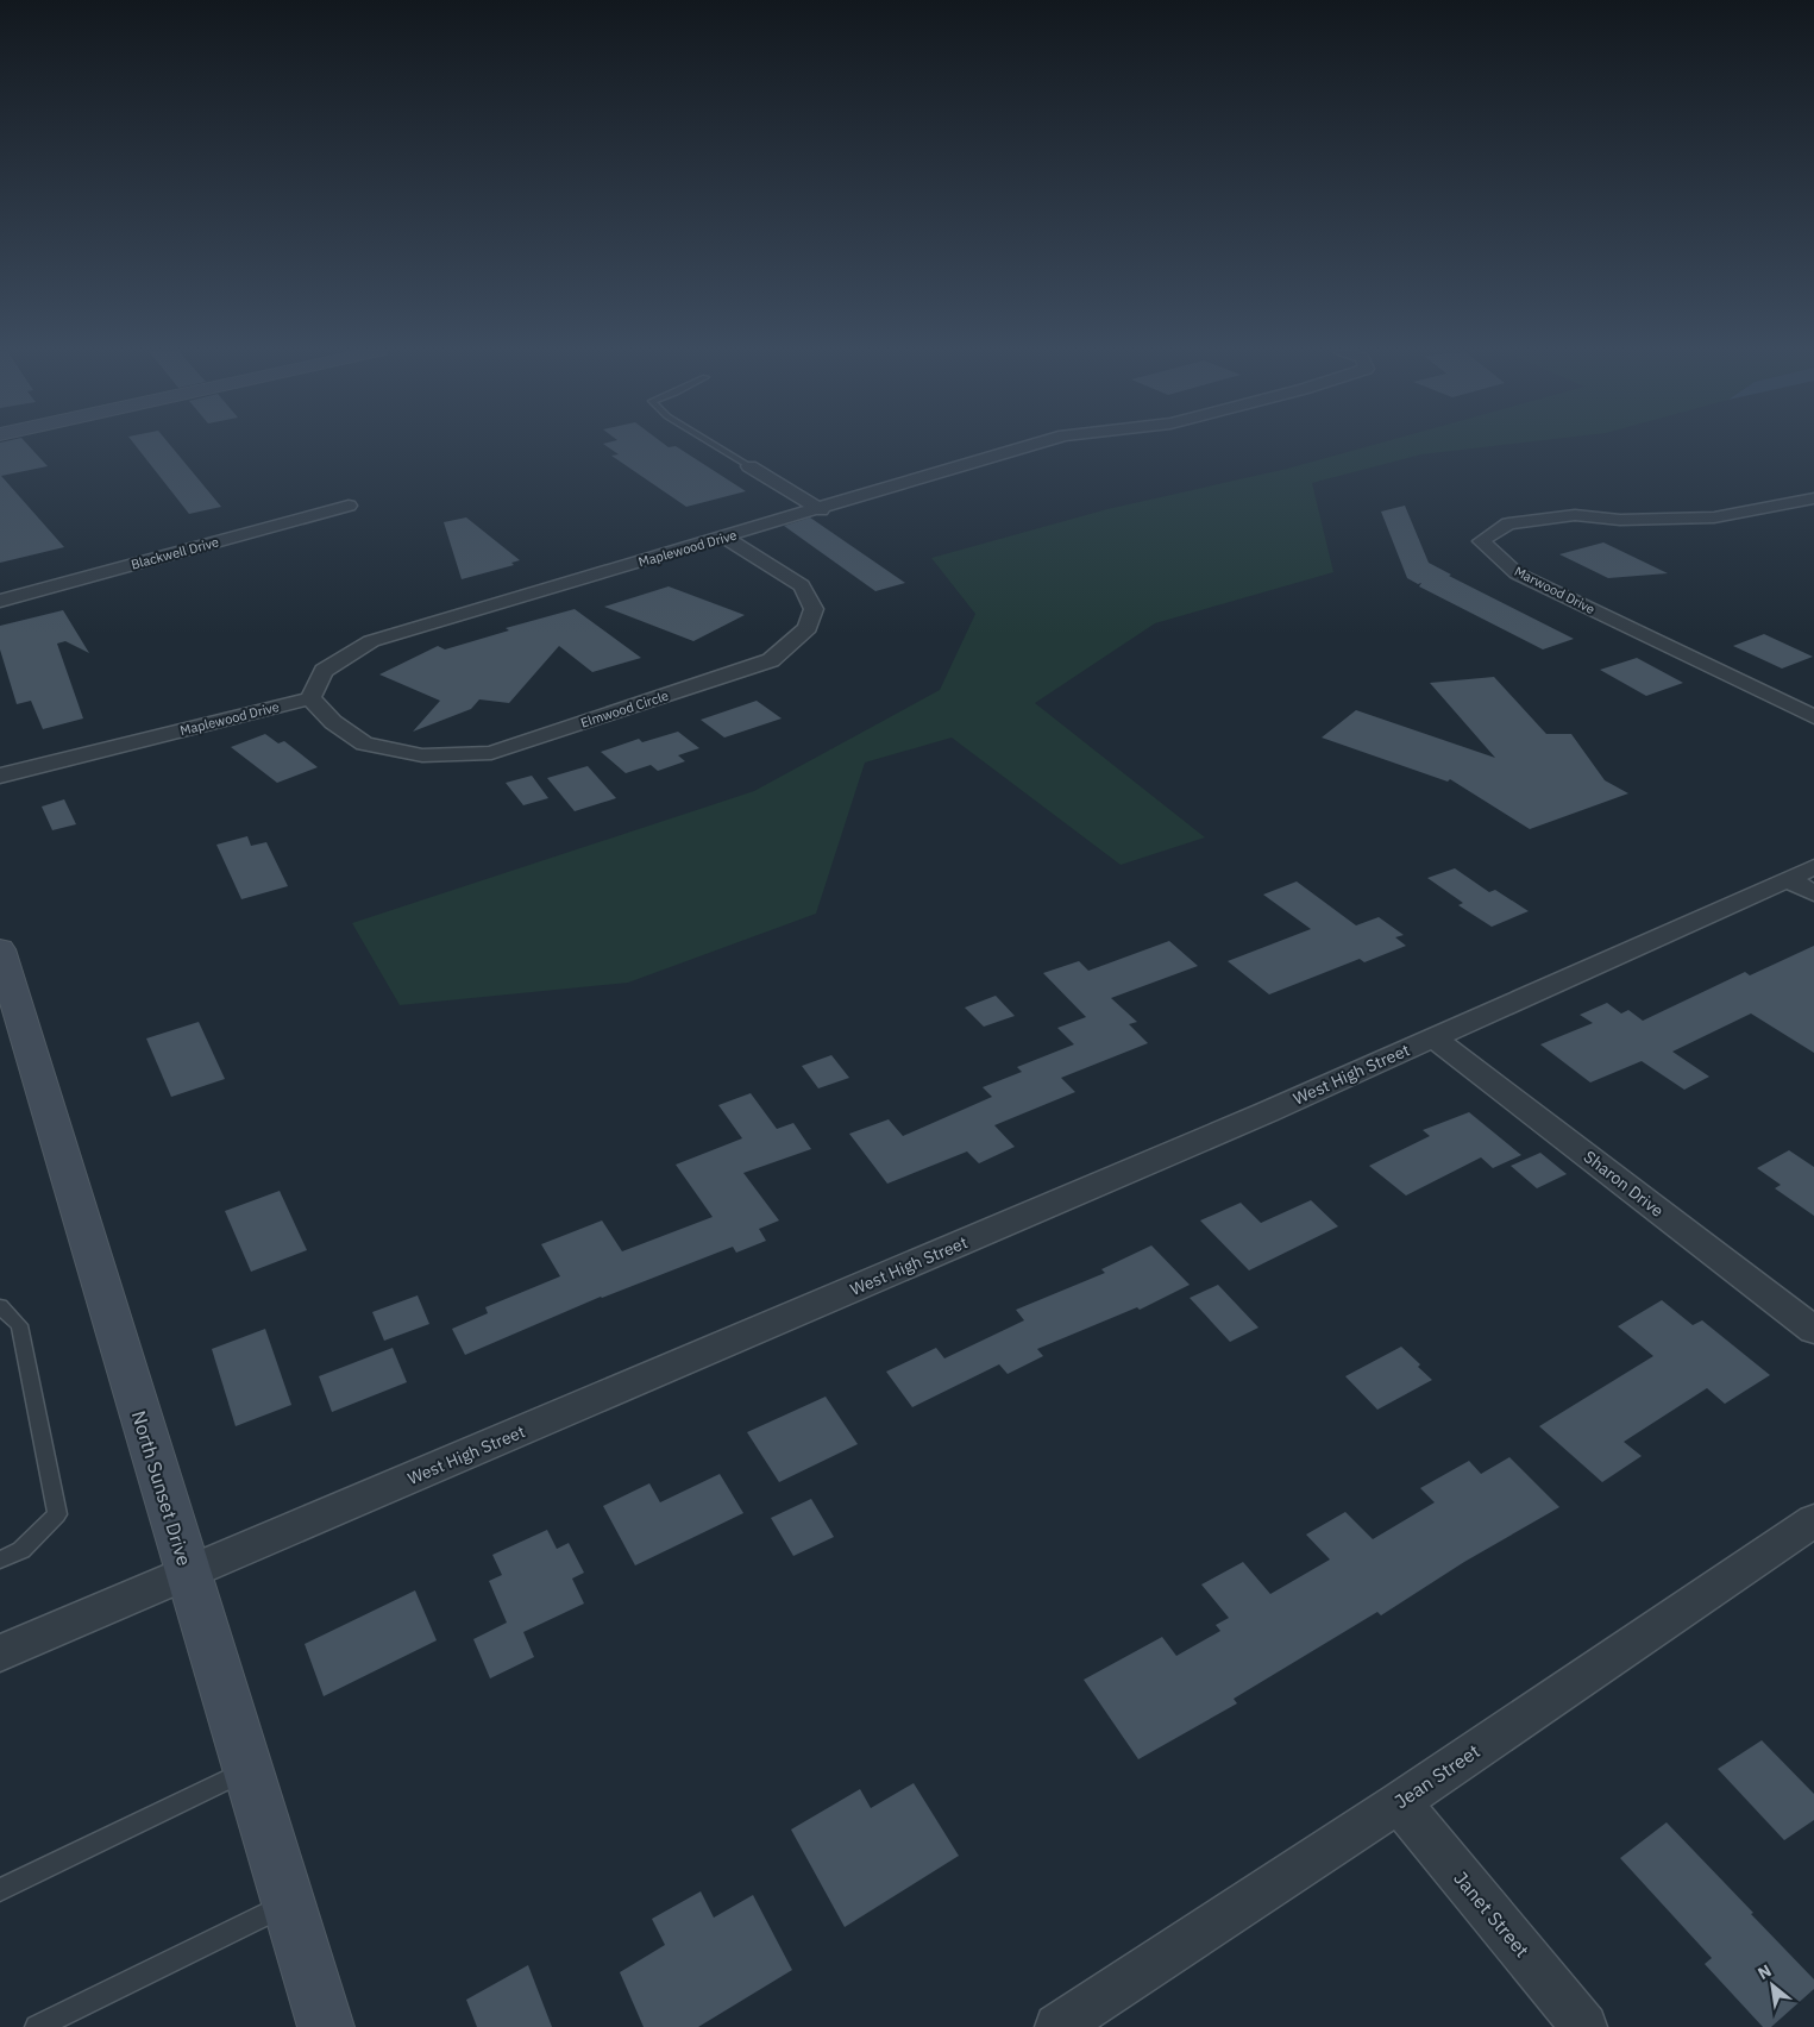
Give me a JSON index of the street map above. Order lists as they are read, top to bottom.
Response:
{
  "streets": {
    "main road": ["North Sunset Drive"],
    "street": [
      "Maplewood Drive",
      "Blackwell Drive",
      "Marwood Drive",
      "Elmwood Circle",
      "West High Street",
      "Sharon Drive",
      "Jean Street",
      "Janet Street"
    ]
  },
  "crossings": [
    ["Maplewood Drive", "Elmwood Circle"],
    ["West High Street", "Sharon Drive"],
    ["West High Street", "North Sunset Drive"],
    ["Jean Street", "Janet Street"]
  ],
  "north": "top left"
}
